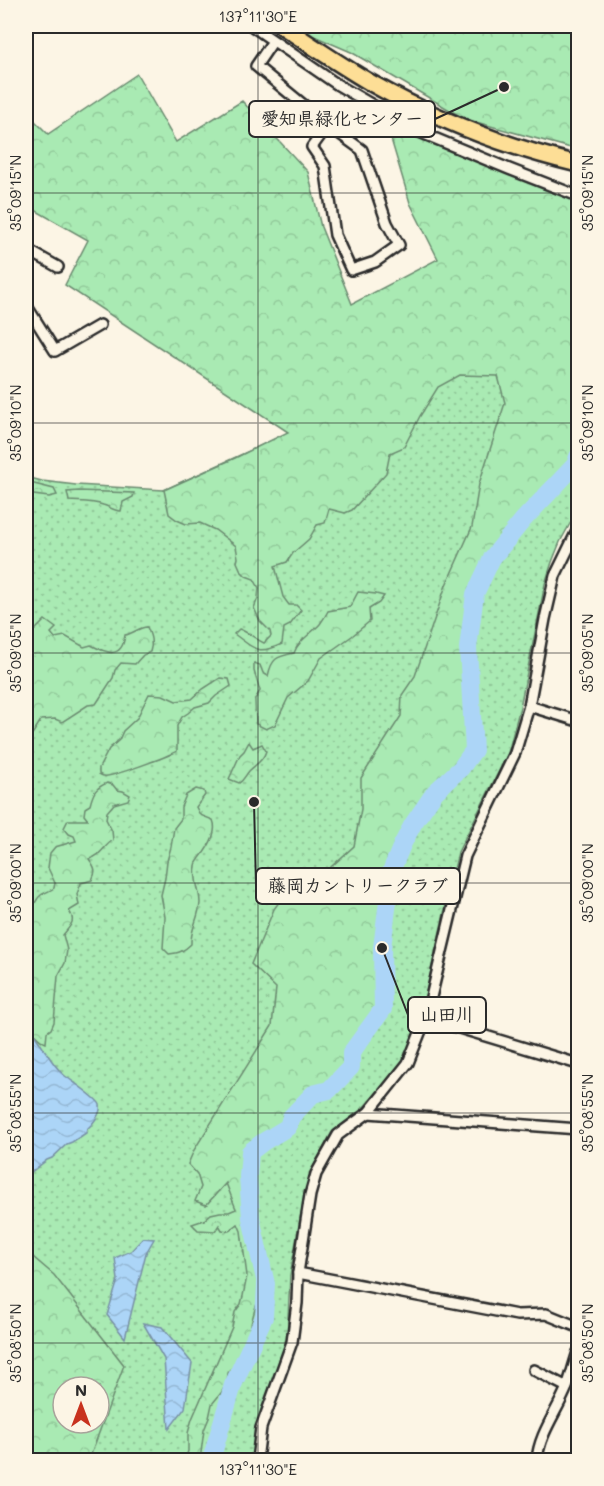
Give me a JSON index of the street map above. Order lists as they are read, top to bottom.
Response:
{
  "places": ["愛知県緑化センター", "藤岡カントリークラブ", "山田川"],
  "north": "top",
  "coordinates": [
    "137°11'30\"E",
    "35°09'15\"N",
    "35°09'10\"N",
    "35°09'05\"N",
    "35°09'00\"N",
    "35°08'55\"N",
    "35°08'50\"N"
  ]
}
